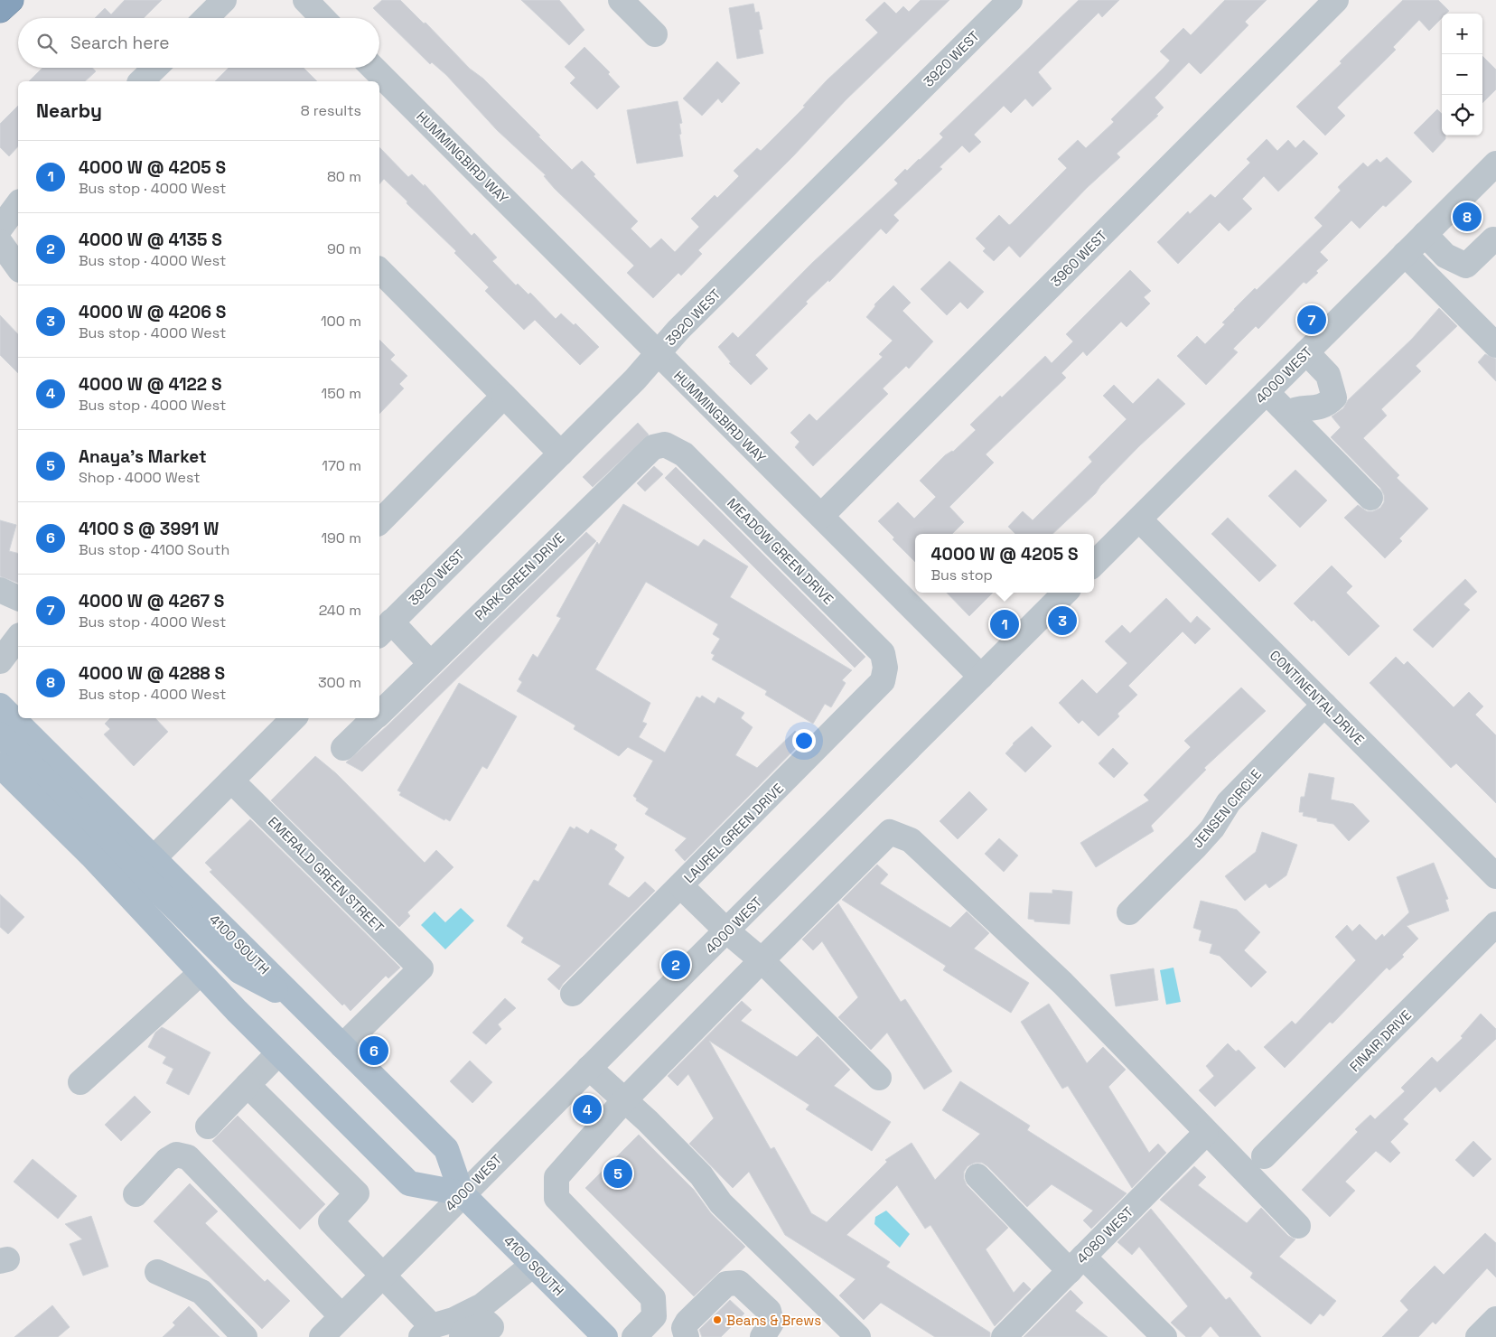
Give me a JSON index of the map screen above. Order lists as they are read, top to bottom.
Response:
{
  "streets": {
    "main road": ["4100 SOUTH"],
    "street": [
      "3920 WEST",
      "HUMMINGBIRD WAY",
      "3960 WEST",
      "4000 WEST",
      "MEADOW GREEN DRIVE",
      "PARK GREEN DRIVE",
      "CONTINENTAL DRIVE",
      "JENSEN CIRCLE",
      "LAUREL GREEN DRIVE",
      "EMERALD GREEN STREET",
      "FINAIR DRIVE",
      "4080 WEST"
    ]
  },
  "crossings": [
    ["3920 WEST", "HUMMINGBIRD WAY"],
    ["HUMMINGBIRD WAY", "3960 WEST"],
    ["HUMMINGBIRD WAY", "4000 WEST"],
    ["4000 WEST", "CONTINENTAL DRIVE"],
    ["4000 WEST", "4100 SOUTH"],
    ["MEADOW GREEN DRIVE", "PARK GREEN DRIVE"],
    ["MEADOW GREEN DRIVE", "LAUREL GREEN DRIVE"],
    ["CONTINENTAL DRIVE", "JENSEN CIRCLE"],
    ["EMERALD GREEN STREET", "4100 SOUTH"]
  ],
  "places": ["Beans & Brews"],
  "page": {
    "map_buttons": ["+", "−"],
    "search": "Search here",
    "heading": ["Nearby", "8 results"],
    "list": [
      {
        "mark": "1",
        "name": "4000 W @ 4205 S",
        "note": "Bus stop · 4000 West",
        "value": "80 m"
      },
      {
        "mark": "2",
        "name": "4000 W @ 4135 S",
        "note": "Bus stop · 4000 West",
        "value": "90 m"
      },
      {
        "mark": "3",
        "name": "4000 W @ 4206 S",
        "note": "Bus stop · 4000 West",
        "value": "100 m"
      },
      {
        "mark": "4",
        "name": "4000 W @ 4122 S",
        "note": "Bus stop · 4000 West",
        "value": "150 m"
      },
      {
        "mark": "5",
        "name": "Anaya's Market",
        "note": "Shop · 4000 West",
        "value": "170 m"
      },
      {
        "mark": "6",
        "name": "4100 S @ 3991 W",
        "note": "Bus stop · 4100 South",
        "value": "190 m"
      },
      {
        "mark": "7",
        "name": "4000 W @ 4267 S",
        "note": "Bus stop · 4000 West",
        "value": "240 m"
      },
      {
        "mark": "8",
        "name": "4000 W @ 4288 S",
        "note": "Bus stop · 4000 West",
        "value": "300 m"
      }
    ],
    "pins": [
      "8",
      "7",
      "3",
      "1",
      "2",
      "6",
      "4",
      "5"
    ],
    "popup": ["4000 W @ 4205 S", "Bus stop"]
  }
}
